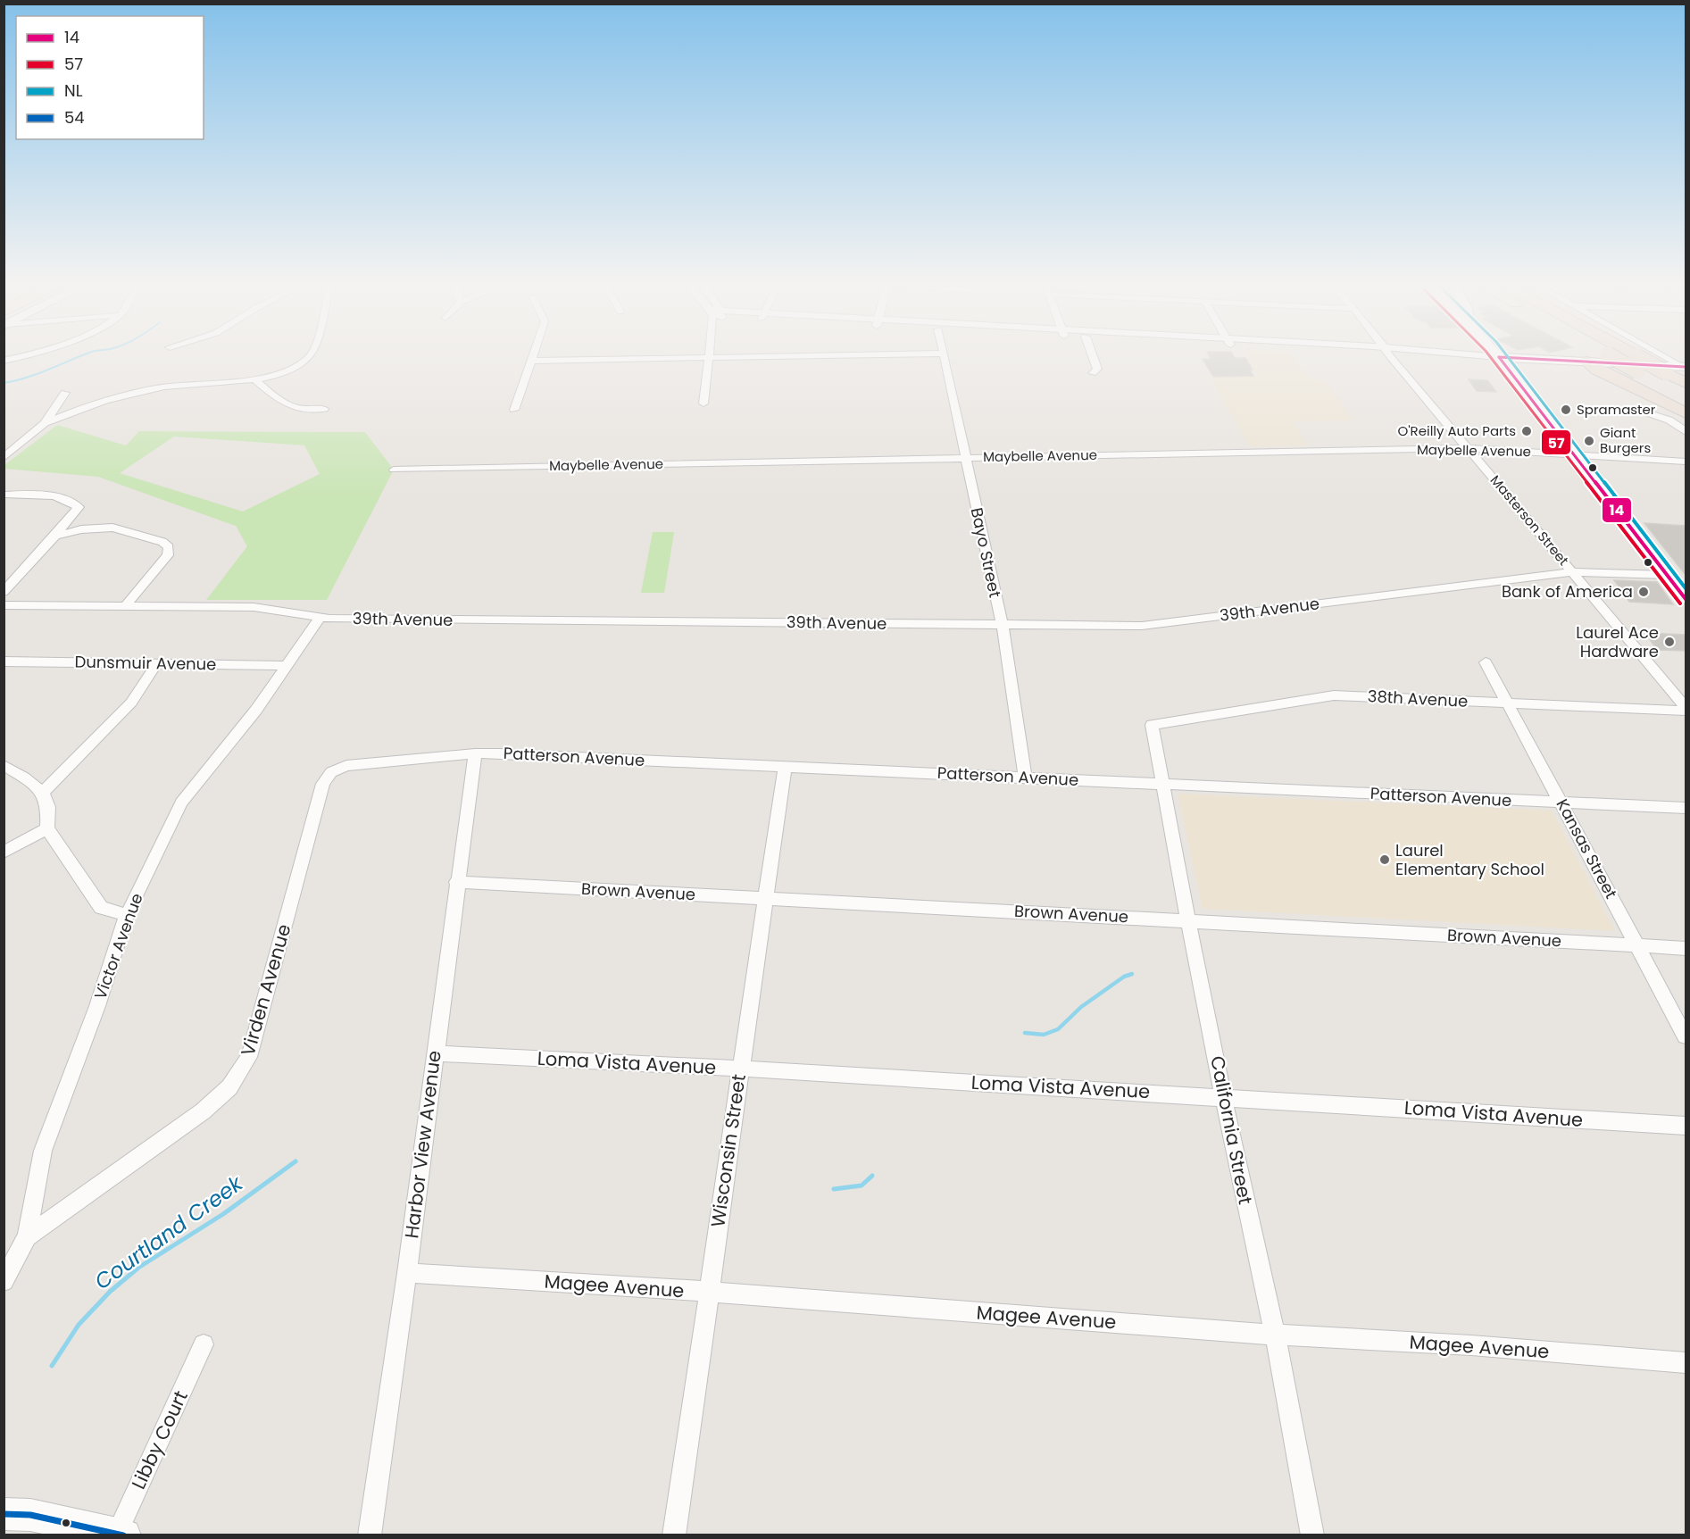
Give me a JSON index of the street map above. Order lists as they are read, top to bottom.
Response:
{
  "streets": {
    "street": [
      "Maybelle Avenue",
      "Masterson Street",
      "Bayo Street",
      "39th Avenue",
      "Dunsmuir Avenue",
      "38th Avenue",
      "Patterson Avenue",
      "Kansas Street",
      "Brown Avenue",
      "Victor Avenue",
      "Virden Avenue",
      "Loma Vista Avenue",
      "California Street",
      "Harbor View Avenue",
      "Wisconsin Street",
      "Magee Avenue",
      "Libby Court"
    ]
  },
  "crossings": [
    ["Maybelle Avenue", "Masterson Street"],
    ["Maybelle Avenue", "Bayo Street"],
    ["Masterson Street", "39th Avenue"],
    ["Masterson Street", "38th Avenue"],
    ["Bayo Street", "39th Avenue"],
    ["Bayo Street", "Patterson Avenue"],
    ["39th Avenue", "Victor Avenue"],
    ["Dunsmuir Avenue", "Victor Avenue"],
    ["38th Avenue", "Kansas Street"],
    ["38th Avenue", "California Street"],
    ["Patterson Avenue", "Kansas Street"],
    ["Patterson Avenue", "Virden Avenue"],
    ["Patterson Avenue", "California Street"],
    ["Patterson Avenue", "Harbor View Avenue"],
    ["Patterson Avenue", "Wisconsin Street"],
    ["Kansas Street", "Brown Avenue"],
    ["Brown Avenue", "California Street"],
    ["Brown Avenue", "Harbor View Avenue"],
    ["Brown Avenue", "Wisconsin Street"],
    ["Victor Avenue", "Virden Avenue"],
    ["Loma Vista Avenue", "California Street"],
    ["Loma Vista Avenue", "Harbor View Avenue"],
    ["Loma Vista Avenue", "Wisconsin Street"],
    ["California Street", "Magee Avenue"],
    ["Harbor View Avenue", "Magee Avenue"],
    ["Wisconsin Street", "Magee Avenue"]
  ],
  "water": ["Courtland Creek"],
  "places": [
    "Spramaster",
    "O'Reilly Auto Parts",
    "Giant Burgers",
    "Bank of America",
    "Laurel Ace Hardware",
    "Laurel Elementary School"
  ],
  "lines": [
    "transit line 57",
    "transit line NL",
    "transit line 14",
    "transit line 54"
  ],
  "legend": [
    "14",
    "57",
    "NL",
    "54"
  ]
}
